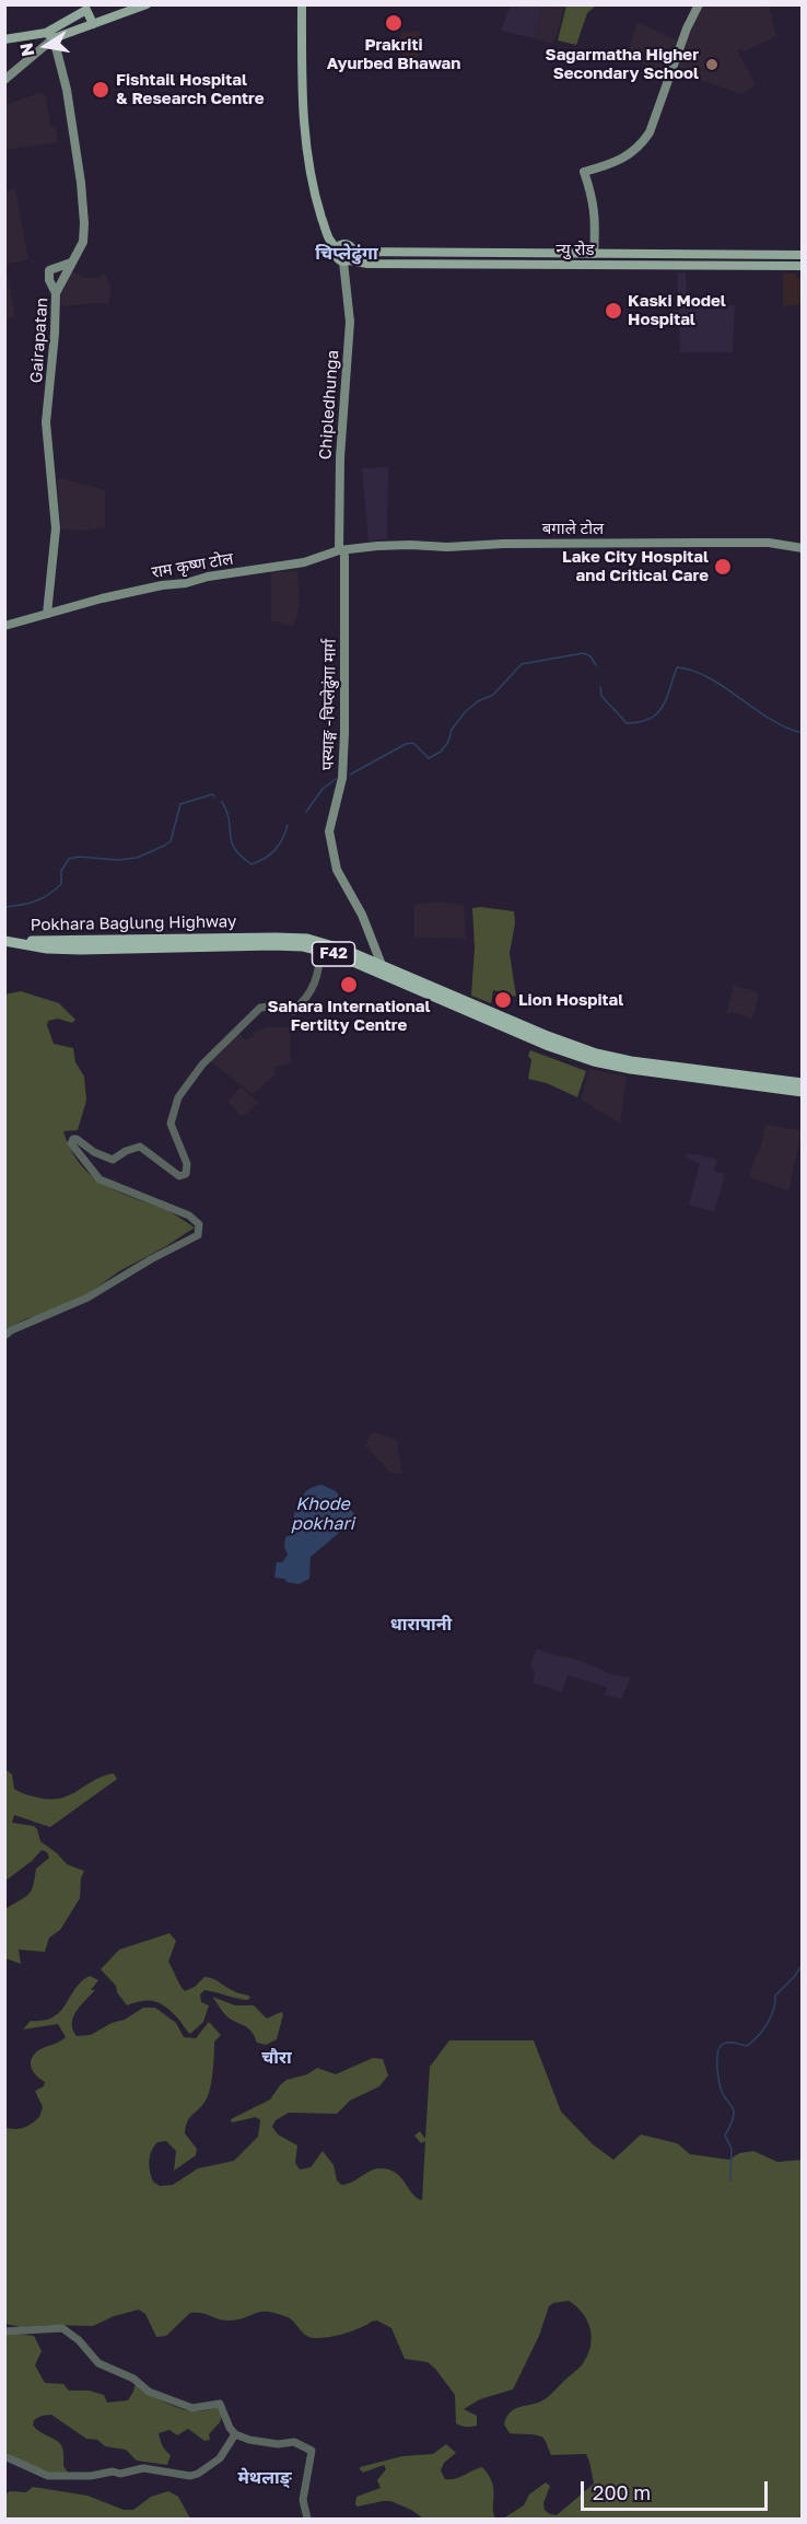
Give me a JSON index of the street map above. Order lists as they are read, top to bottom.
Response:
{
  "streets": {
    "highway": ["Pokhara Baglung Highway", "F42"],
    "main road": [
      "न्यु रोड",
      "Gairapatan",
      "Chipledhunga",
      "बगाले टोल",
      "राम कृष्ण टोल",
      "पस्याङ्ग -चिप्लेढुंगा मार्ग"
    ]
  },
  "crossings": [
    ["न्यु रोड", "Chipledhunga"],
    ["Gairapatan", "राम कृष्ण टोल"],
    ["Chipledhunga", "बगाले टोल"],
    ["Chipledhunga", "राम कृष्ण टोल"],
    ["Chipledhunga", "पस्याङ्ग -चिप्लेढुंगा मार्ग"],
    ["बगाले टोल", "राम कृष्ण टोल"],
    ["बगाले टोल", "पस्याङ्ग -चिप्लेढुंगा मार्ग"],
    ["राम कृष्ण टोल", "पस्याङ्ग -चिप्लेढुंगा मार्ग"],
    ["पस्याङ्ग -चिप्लेढुंगा मार्ग", "Pokhara Baglung Highway"]
  ],
  "districts": [
    "चिप्लेढुंगा",
    "धारापानी",
    "चौरा",
    "मेथलाङ्"
  ],
  "water": ["Khode pokhari"],
  "places": [
    "Prakriti Ayurbed Bhawan",
    "Sagarmatha Higher Secondary School",
    "Fishtail Hospital & Research Centre",
    "Kaski Model Hospital",
    "Lake City Hospital and Critical Care",
    "Sahara International Fertilty Centre",
    "Lion Hospital"
  ],
  "scale_bar": "200 m",
  "north": "left"
}
